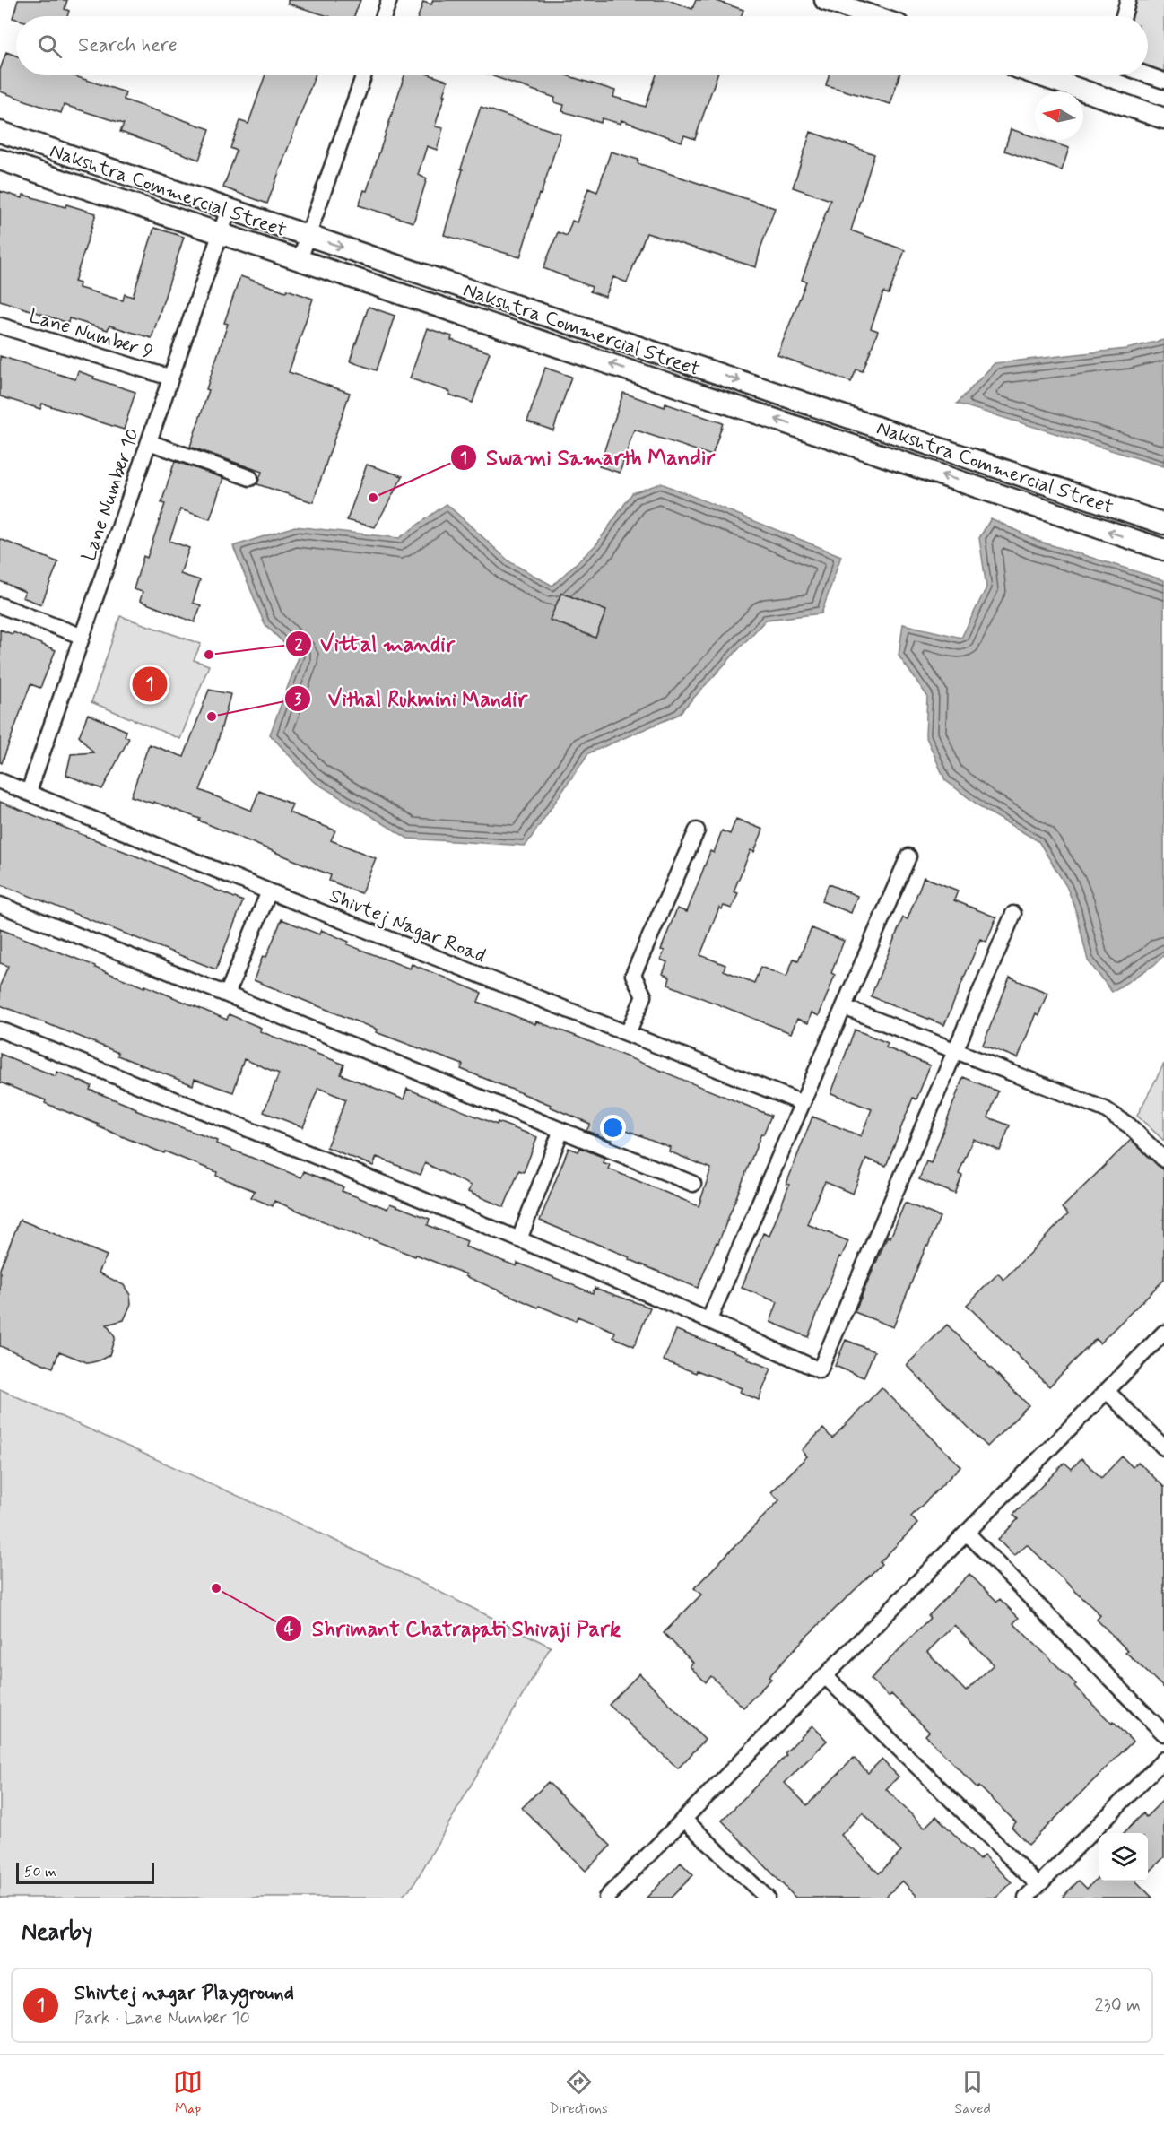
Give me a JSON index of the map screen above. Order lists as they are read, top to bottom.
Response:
{
  "streets": {
    "street": [
      "Nakshtra Commercial Street",
      "Lane Number 9",
      "Lane Number 10",
      "Shivtej Nagar Road"
    ]
  },
  "crossings": [
    ["Nakshtra Commercial Street", "Lane Number 10"],
    ["Lane Number 9", "Lane Number 10"],
    ["Lane Number 10", "Shivtej Nagar Road"]
  ],
  "places": [
    "Swami Samarth Mandir",
    "Vittal mandir",
    "Vithal Rukmini Mandir",
    "Shrimant Chatrapati Shivaji Park"
  ],
  "scale_bar": "50 m",
  "north": "left",
  "page": {
    "search": "Search here",
    "pins": "1",
    "scale": "50 m",
    "heading": "Nearby",
    "list": [
      {
        "mark": "1",
        "name": "Shivtej nagar Playground",
        "note": "Park · Lane Number 10",
        "value": "230 m"
      }
    ],
    "nav": ["Map", "Directions", "Saved"]
  }
}
